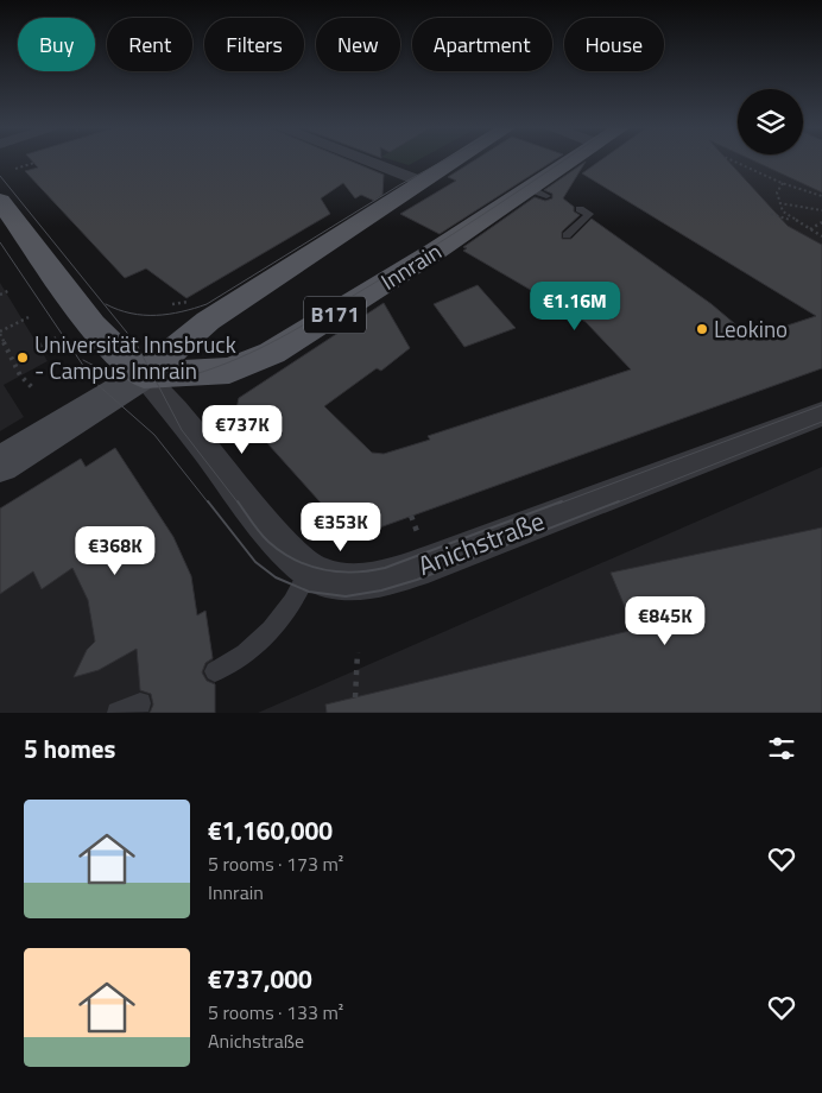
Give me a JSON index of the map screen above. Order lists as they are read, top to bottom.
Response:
{
  "streets": {
    "main road": ["Innrain", "B171"],
    "street": ["Anichstraße"]
  },
  "crossings": [
    ["Innrain", "Anichstraße"]
  ],
  "places": ["Leokino", "Universität Innsbruck - Campus Innrain"],
  "page": {
    "chip": [
      "Buy",
      "Rent",
      "Filters",
      "New",
      "Apartment",
      "House"
    ],
    "price": [
      "€1.16M",
      "€737K",
      "€353K",
      "€368K",
      "€845K"
    ],
    "heading": "5 homes",
    "list": [
      {
        "name": "€1,160,000",
        "note": "5 rooms · 173 m² · Innrain"
      },
      {
        "name": "€737,000",
        "note": "5 rooms · 133 m² · Anichstraße"
      }
    ]
  }
}
